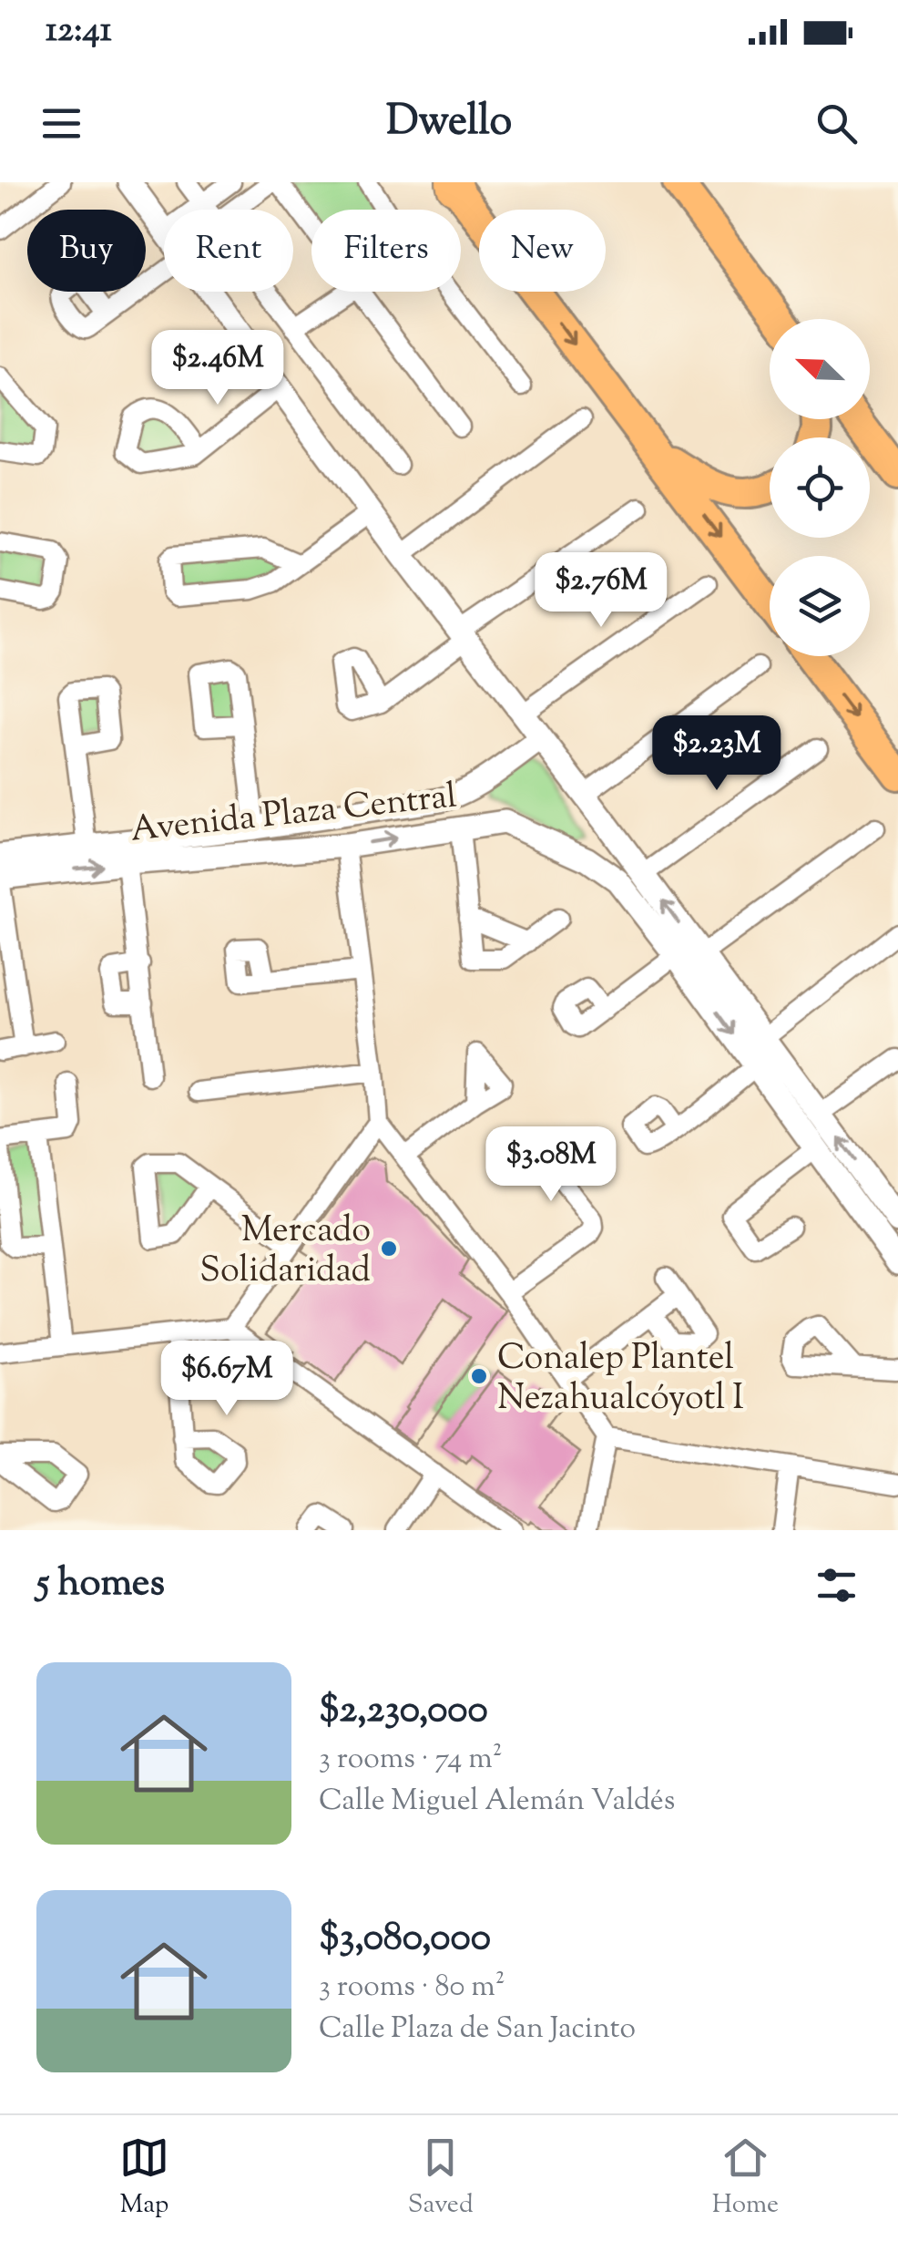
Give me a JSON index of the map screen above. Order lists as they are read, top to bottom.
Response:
{
  "streets": {
    "street": ["Avenida Plaza Central"]
  },
  "places": ["Mercado Solidaridad", "Conalep Plantel Nezahualcóyotl I"],
  "north": "top left",
  "page": {
    "status": "12:41",
    "header": "Dwello",
    "chip": [
      "Buy",
      "Rent",
      "Filters",
      "New"
    ],
    "price": [
      "$2.46M",
      "$2.76M",
      "$2.23M",
      "$3.08M",
      "$6.67M"
    ],
    "heading": "5 homes",
    "list": [
      {
        "name": "$2,230,000",
        "note": "3 rooms · 74 m² · Calle Miguel Alemán Valdés"
      },
      {
        "name": "$3,080,000",
        "note": "3 rooms · 80 m² · Calle Plaza de San Jacinto"
      }
    ],
    "tabs": ["Map", "Saved", "Home"]
  }
}
